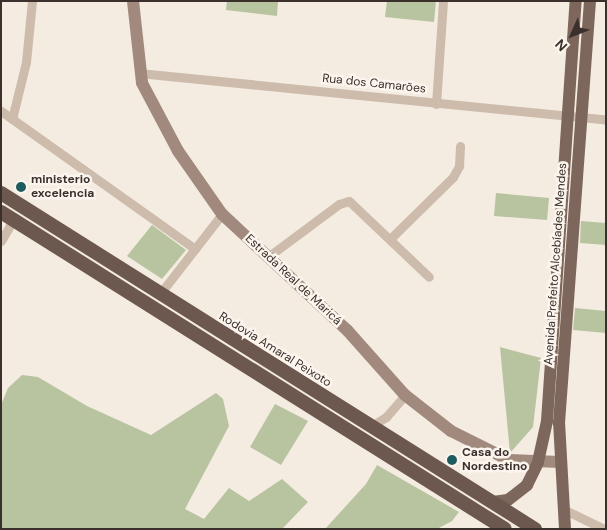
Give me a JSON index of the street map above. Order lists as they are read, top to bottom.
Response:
{
  "streets": {
    "highway": ["Rodovia Amaral Peixoto"],
    "main road": ["Avenida Prefeito Alcebíades Mendes", "Estrada Real de Maricá"],
    "street": ["Rua dos Camarões"]
  },
  "crossings": [
    ["Rua dos Camarões", "Avenida Prefeito Alcebíades Mendes"],
    ["Rua dos Camarões", "Estrada Real de Maricá"],
    ["Avenida Prefeito Alcebíades Mendes", "Estrada Real de Maricá"],
    ["Avenida Prefeito Alcebíades Mendes", "Rodovia Amaral Peixoto"]
  ],
  "places": ["ministerio excelencia", "Casa do Nordestino"],
  "north": "bottom left"
}
